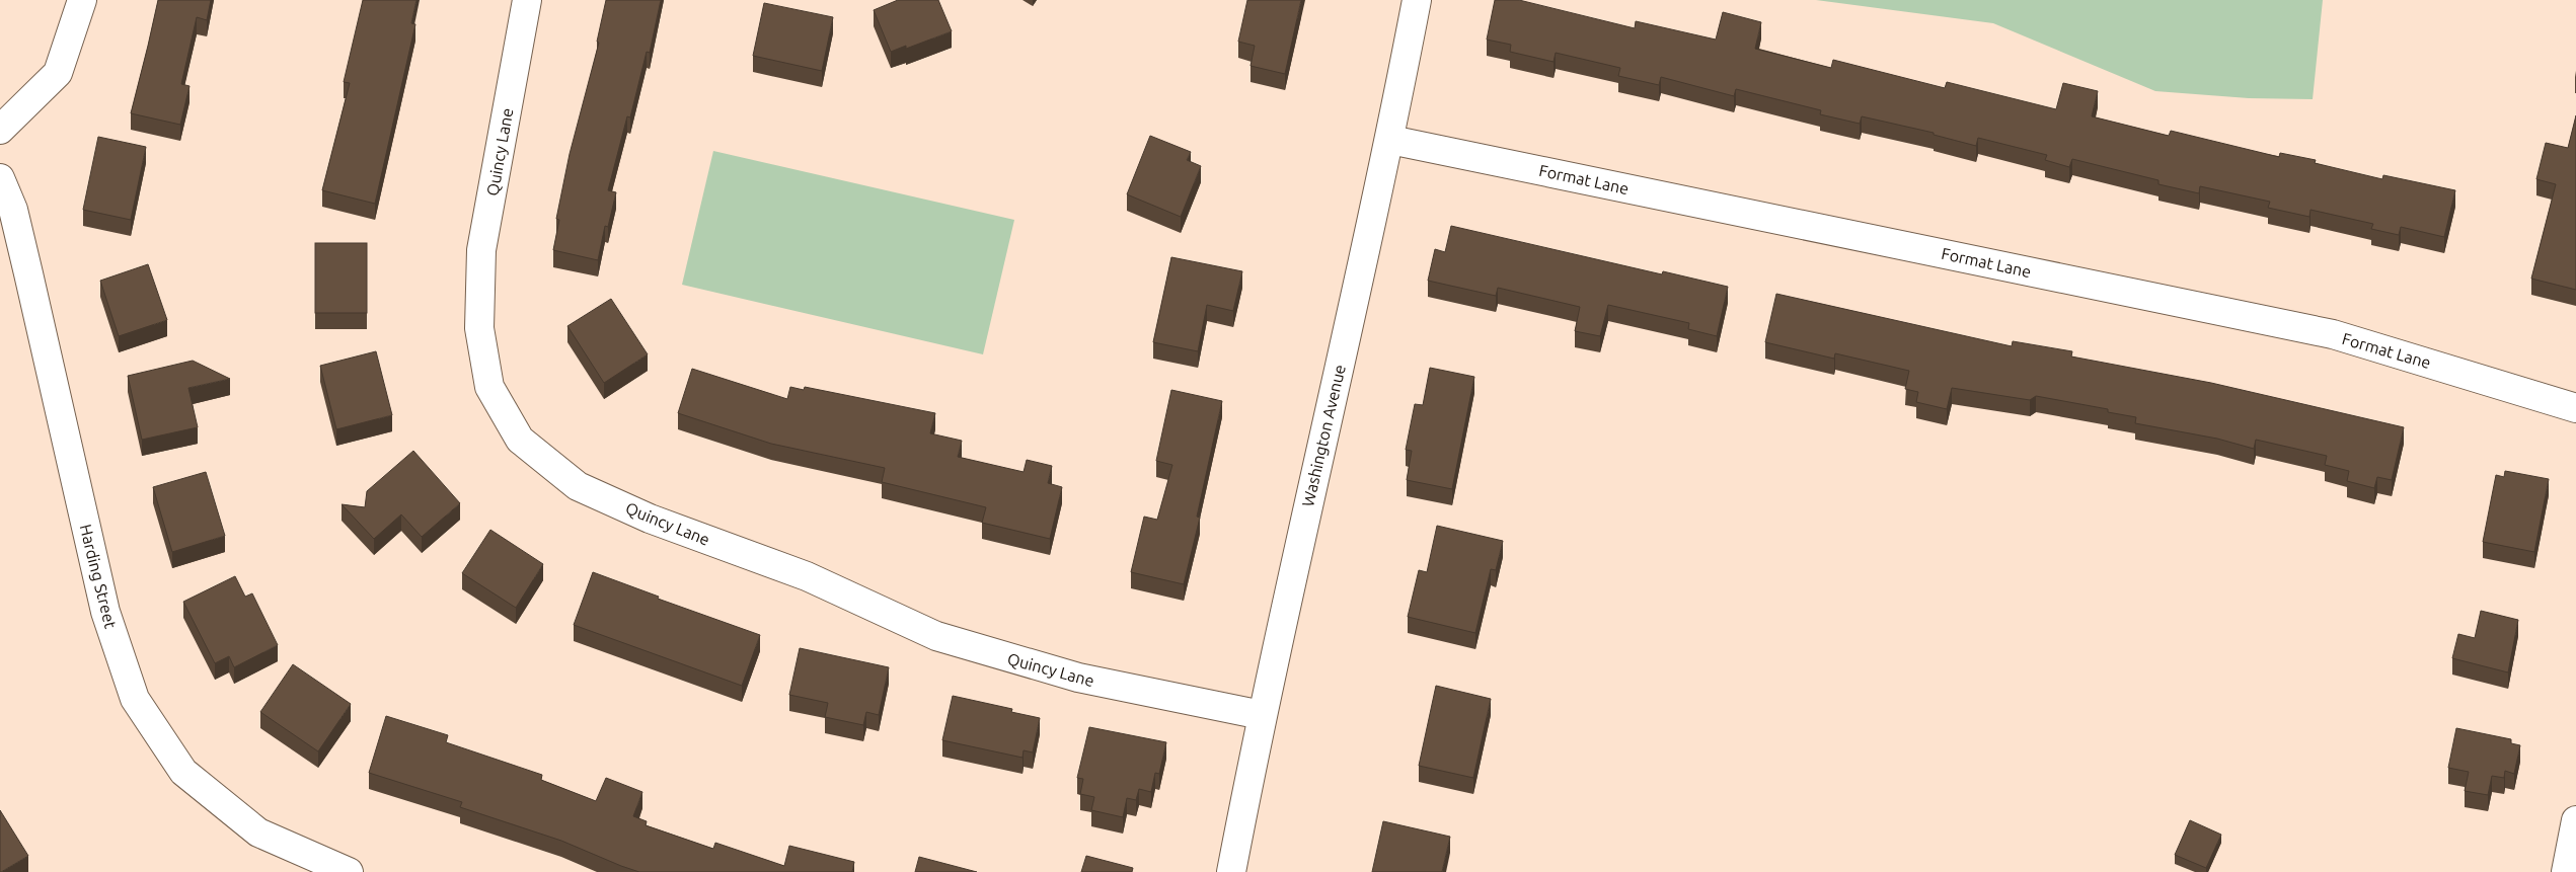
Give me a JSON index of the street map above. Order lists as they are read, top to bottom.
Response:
{
  "streets": {
    "street": [
      "Quincy Lane",
      "Format Lane",
      "Washington Avenue",
      "Harding Street"
    ]
  },
  "crossings": [
    ["Quincy Lane", "Washington Avenue"],
    ["Format Lane", "Washington Avenue"]
  ]
}
